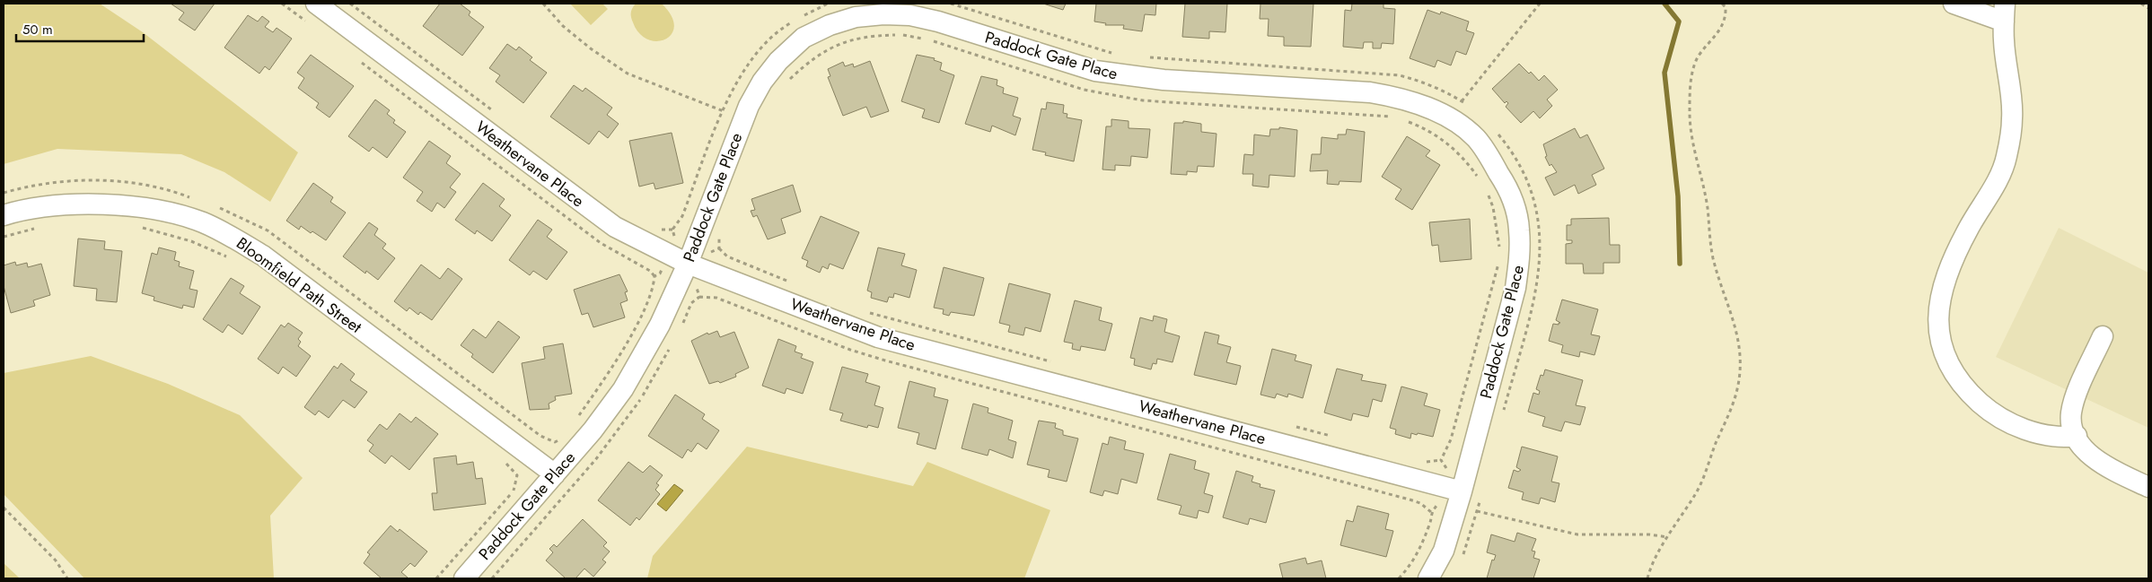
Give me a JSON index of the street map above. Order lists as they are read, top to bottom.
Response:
{
  "streets": {
    "street": ["Paddock Gate Place", "Weathervane Place", "Bloomfield Path Street"]
  },
  "crossings": [
    ["Paddock Gate Place", "Weathervane Place"],
    ["Paddock Gate Place", "Bloomfield Path Street"]
  ],
  "scale_bar": "50 m"
}
